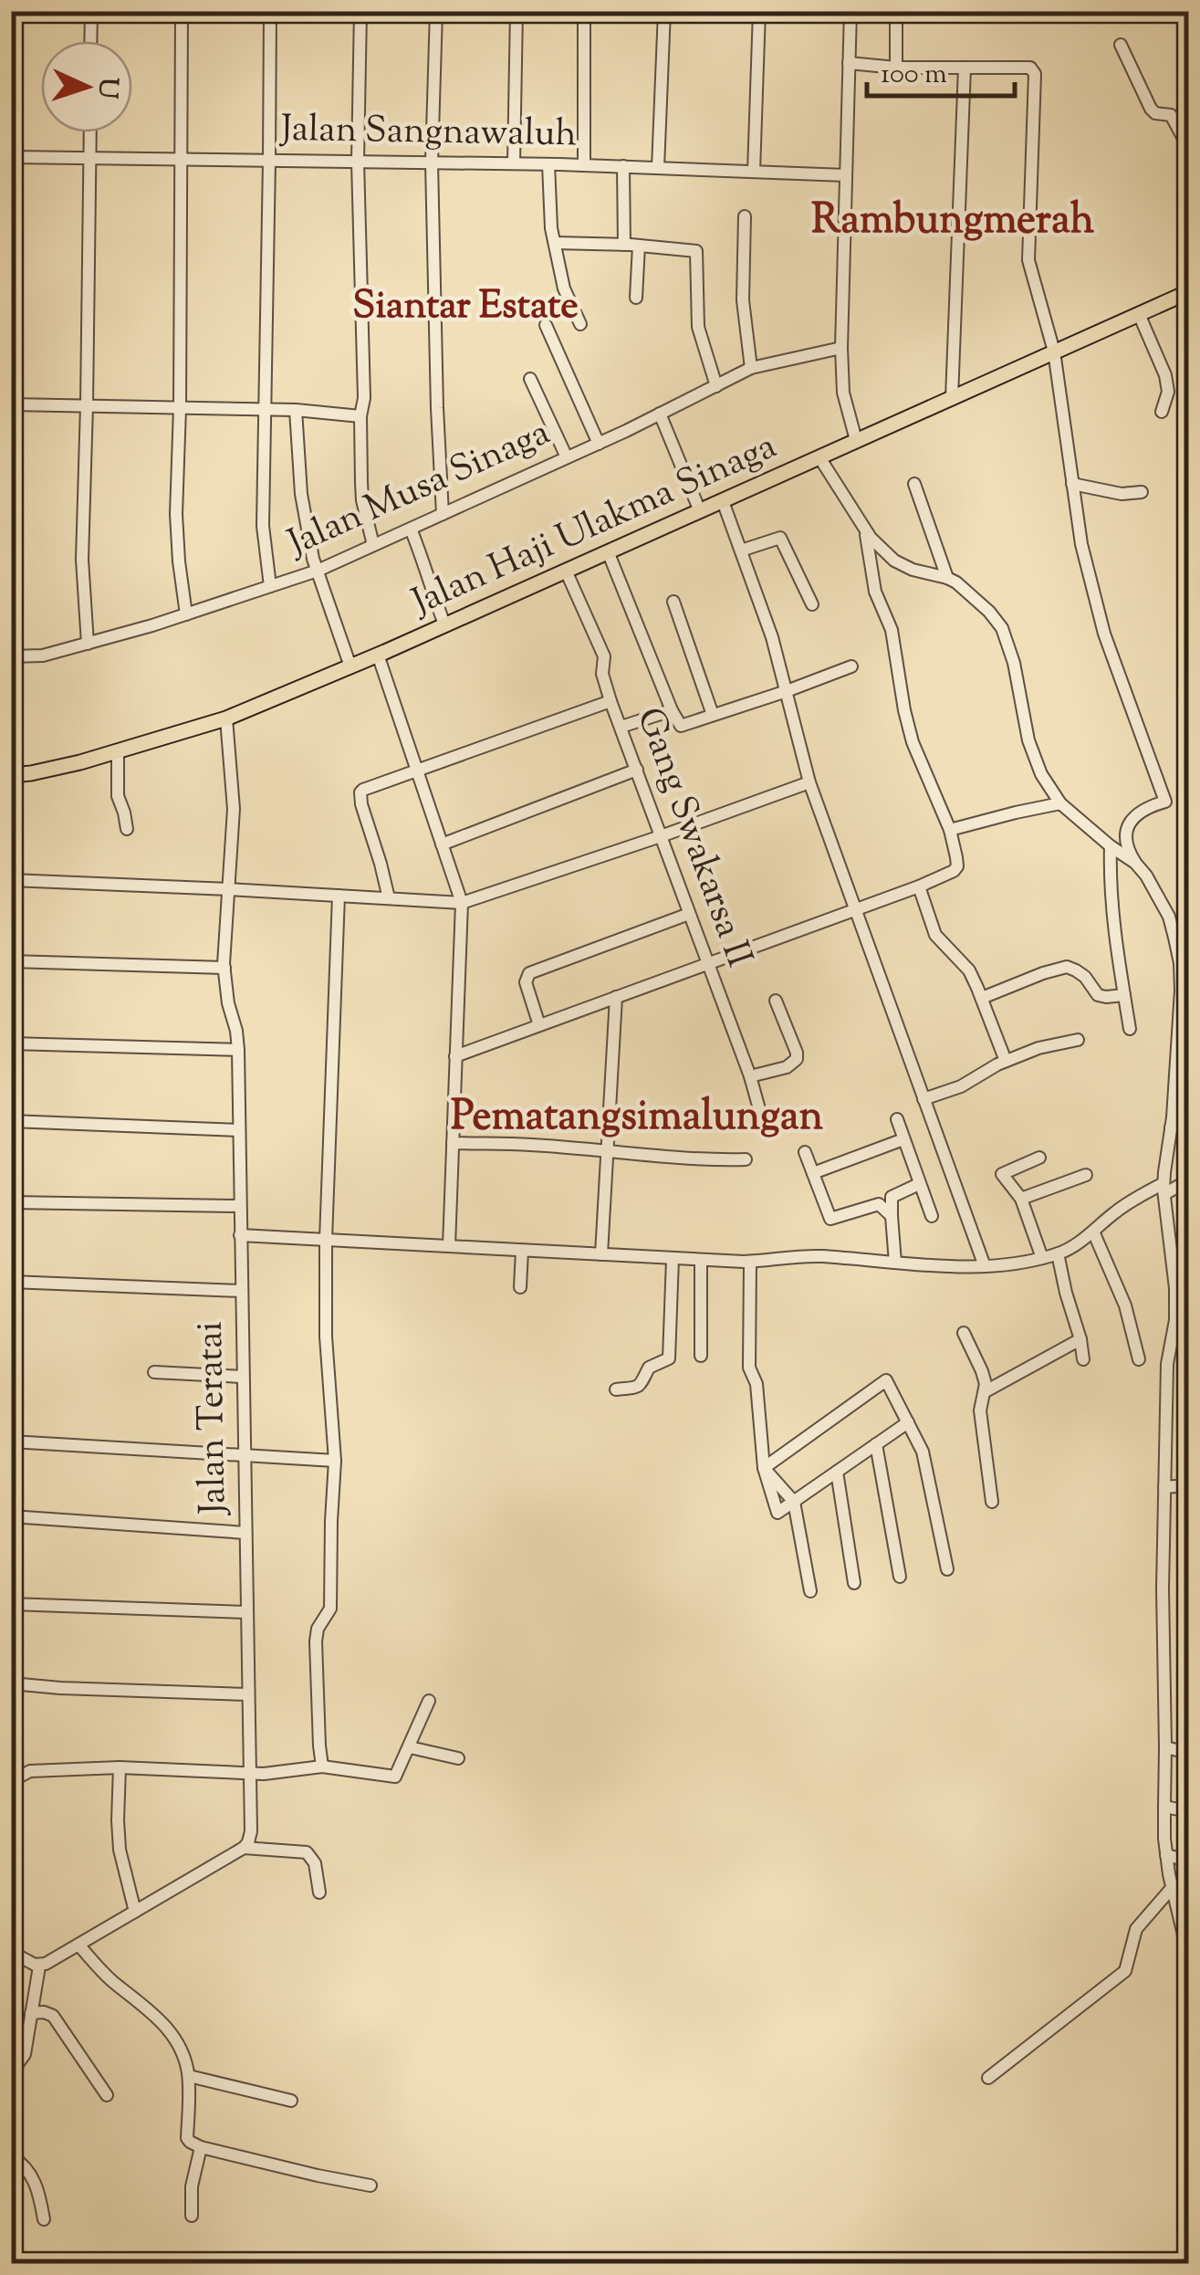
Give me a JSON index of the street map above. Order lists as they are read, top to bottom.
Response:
{
  "streets": {
    "main road": ["Jalan Haji Ulakma Sinaga"],
    "street": [
      "Jalan Sangnawaluh",
      "Jalan Musa Sinaga",
      "Gang Swakarsa II",
      "Jalan Teratai"
    ]
  },
  "crossings": [
    ["Jalan Haji Ulakma Sinaga", "Gang Swakarsa II"],
    ["Jalan Haji Ulakma Sinaga", "Jalan Teratai"]
  ],
  "districts": ["Rambungmerah", "Siantar Estate", "Pematangsimalungan"],
  "scale_bar": "100 m",
  "north": "right"
}
